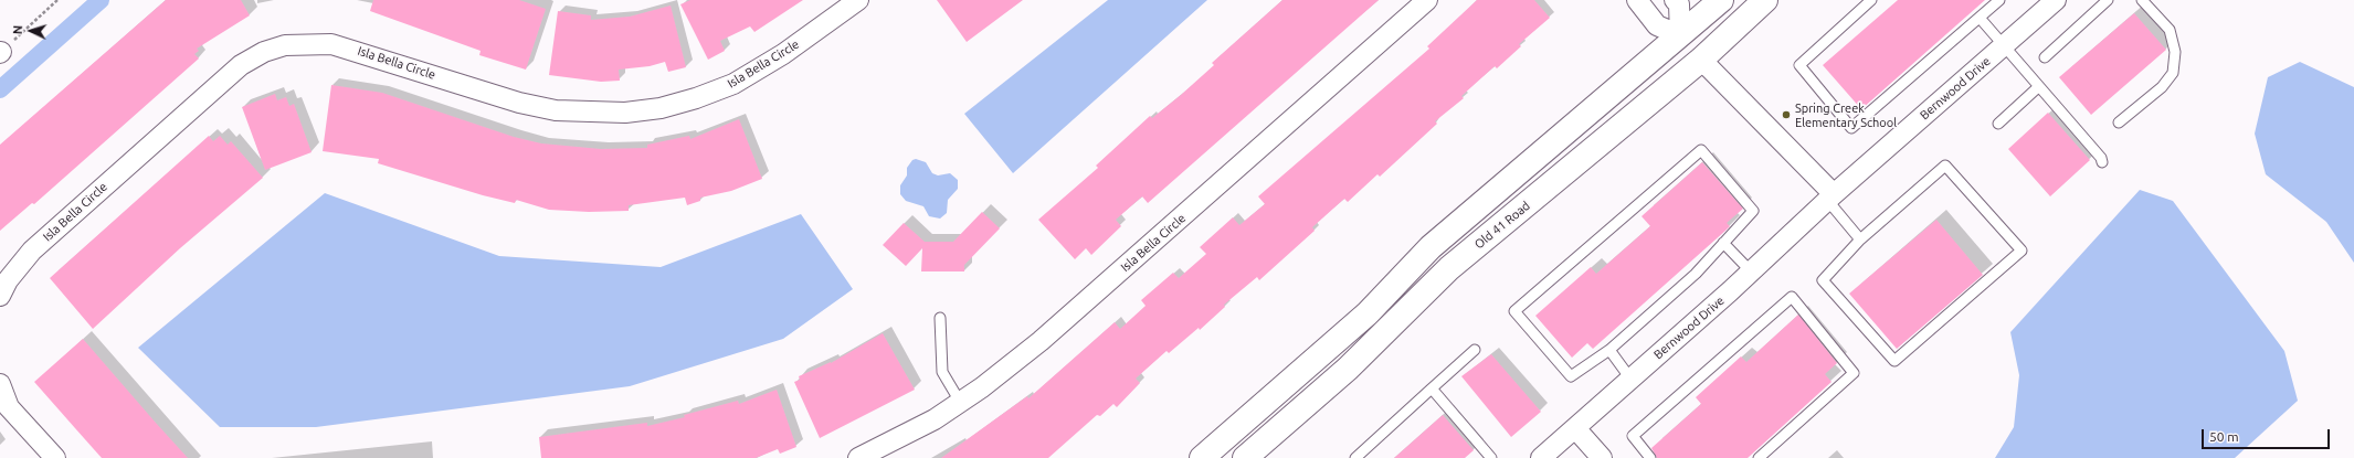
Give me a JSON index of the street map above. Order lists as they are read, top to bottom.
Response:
{
  "streets": {
    "street": ["Isla Bella Circle", "Bernwood Drive", "Old 41 Road"]
  },
  "places": ["Spring Creek Elementary School"],
  "scale_bar": "50 m",
  "north": "left"
}
